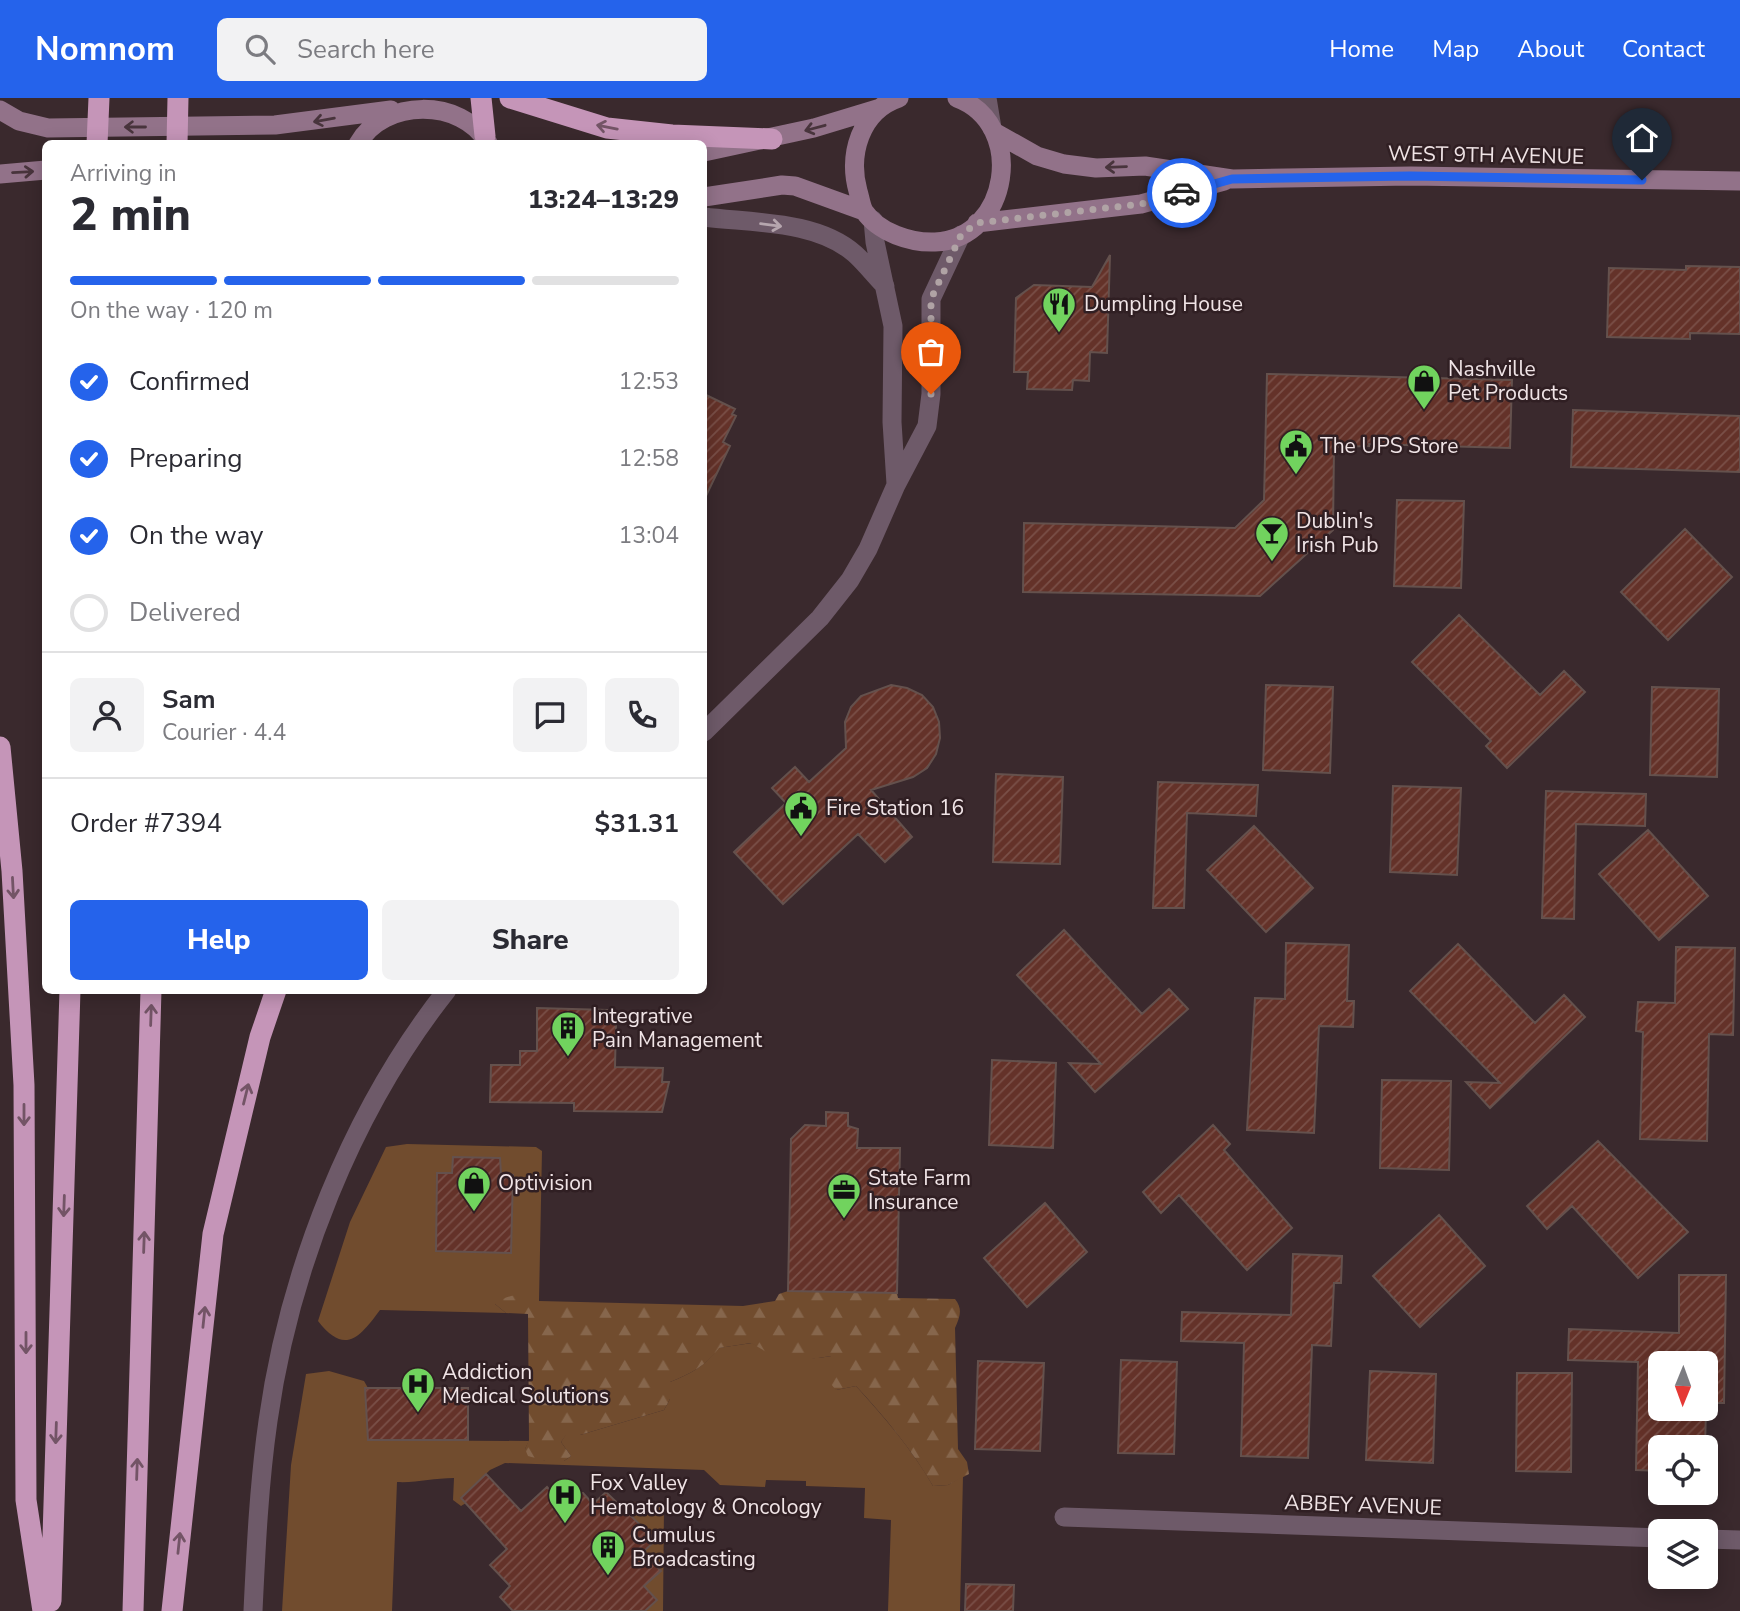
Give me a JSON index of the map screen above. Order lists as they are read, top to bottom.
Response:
{
  "streets": {
    "main road": ["WEST 9TH AVENUE"],
    "street": ["ABBEY AVENUE"]
  },
  "places": {
    "restaurant": ["Dumpling House"],
    "shop": ["Nashville Pet Products", "Optivision"],
    "public building": ["The UPS Store", "Fire Station 16"],
    "bar": ["Dublin's Irish Pub"],
    "building": ["Integrative Pain Management", "Cumulus Broadcasting"],
    "office": ["State Farm Insurance"],
    "hospital": ["Addiction Medical Solutions", "Fox Valley Hematology & Oncology"]
  },
  "north": "bottom",
  "page": {
    "header": "Nomnom",
    "search": "Search here",
    "nav": [
      "Home",
      "Map",
      "About",
      "Contact"
    ],
    "heading": ["2 min", "Arriving in", "13:24–13:29"],
    "panel": [
      "Sam",
      "Courier · 4.4",
      "Order #7394",
      "$31.31"
    ],
    "bar": "On the way · 120 m",
    "list": [
      ["Confirmed", "12:53"],
      ["Preparing", "12:58"],
      ["On the way", "13:04"],
      "Delivered"
    ],
    "buttons": ["Help", "Share"]
  }
}
